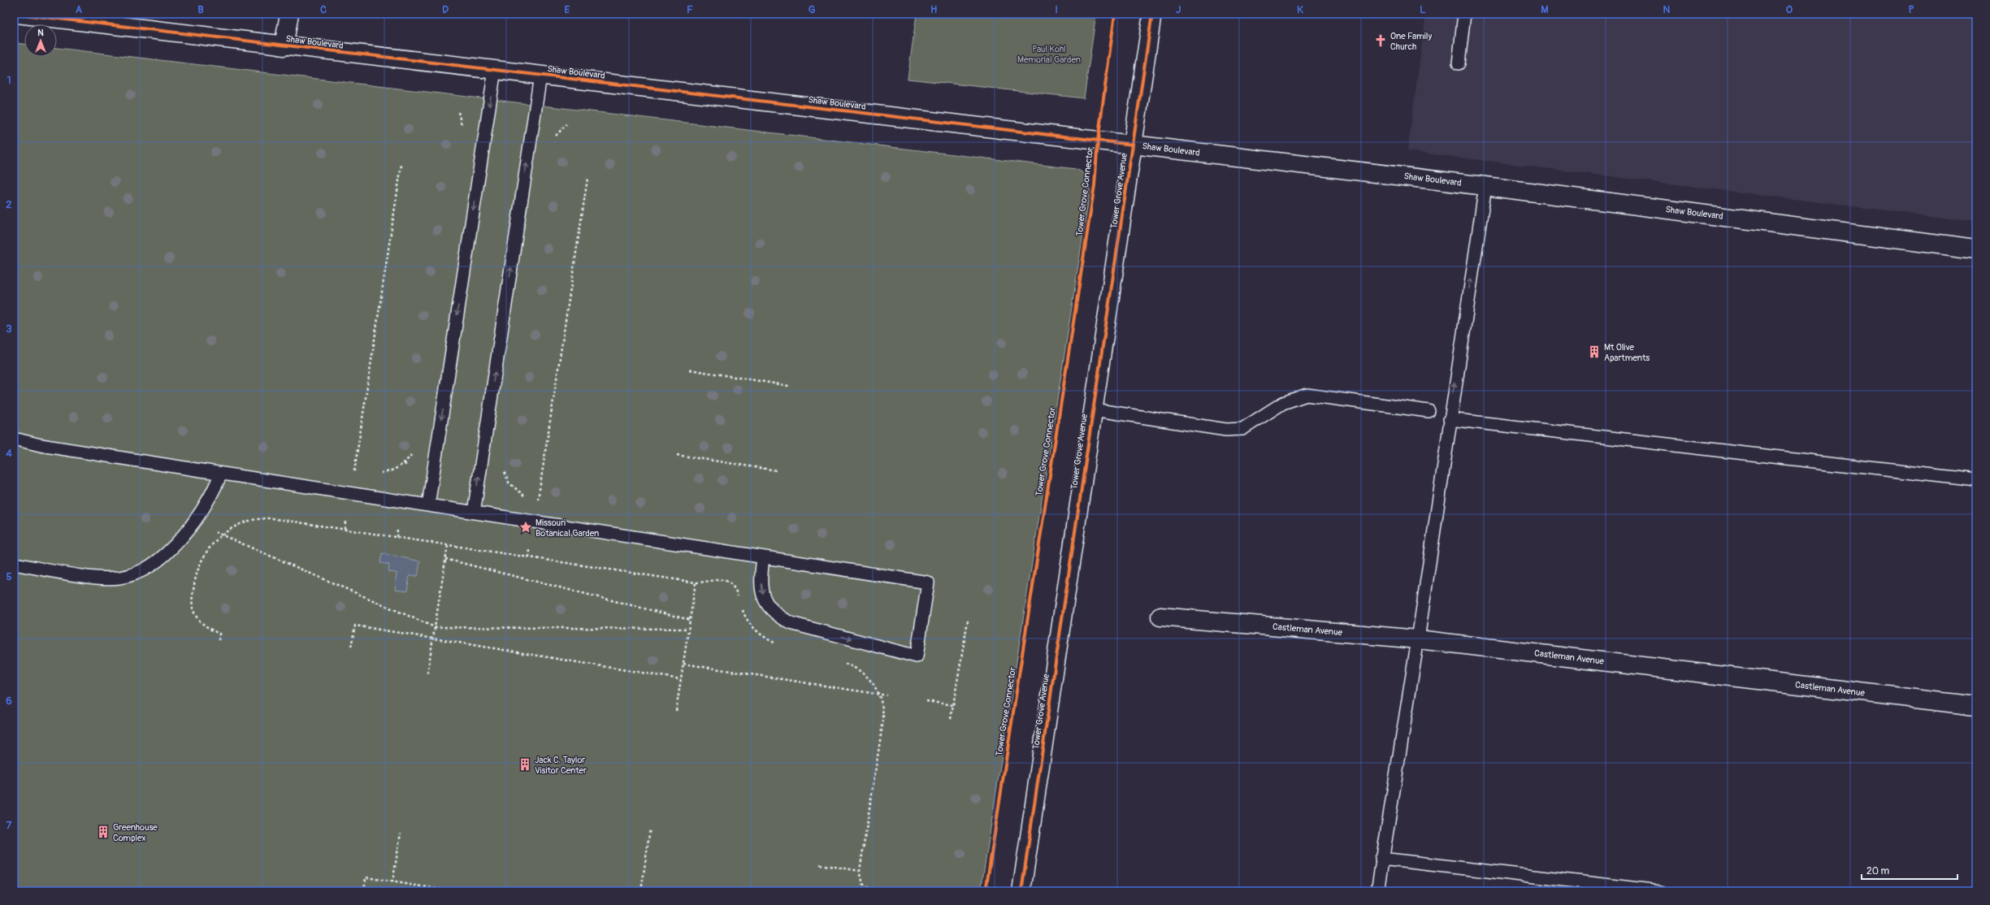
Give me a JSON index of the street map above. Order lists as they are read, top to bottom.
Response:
{
  "streets": {
    "street": ["Shaw Boulevard", "Tower Grove Avenue", "Castleman Avenue"],
    "cycle path": ["Tower Grove Connector"]
  },
  "crossings": [
    ["Shaw Boulevard", "Tower Grove Avenue"]
  ],
  "parks": ["Paul Kohl Memorial Garden"],
  "places": {
    "church": ["One Family Church"],
    "building": ["Mt Olive Apartments", "Jack C. Taylor Visitor Center", "Greenhouse Complex"],
    "place": ["Missouri Botanical Garden"]
  },
  "scale_bar": "20 m",
  "north": "top",
  "grid": {
    "columns": [
      "A",
      "B",
      "C",
      "D",
      "E",
      "F",
      "G",
      "H",
      "I",
      "J",
      "K",
      "L",
      "M",
      "N",
      "O",
      "P"
    ],
    "rows": [
      "1",
      "2",
      "3",
      "4",
      "5",
      "6",
      "7"
    ]
  }
}
